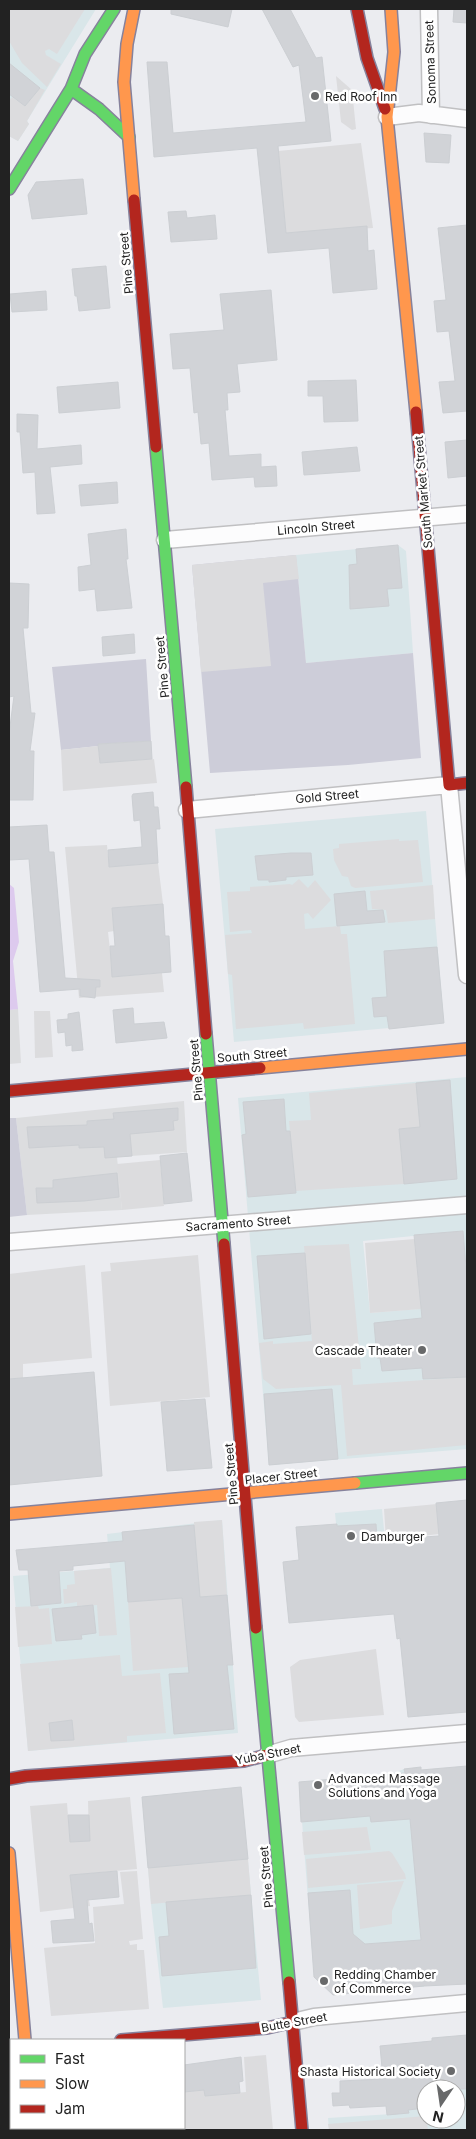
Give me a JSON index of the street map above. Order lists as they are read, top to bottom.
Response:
{
  "streets": {
    "main road": [
      "Pine Street",
      "South Market Street",
      "Gold Street",
      "South Street",
      "Placer Street",
      "Yuba Street",
      "Butte Street"
    ],
    "street": ["Sonoma Street", "Lincoln Street", "Sacramento Street"]
  },
  "crossings": [
    ["Pine Street", "Lincoln Street"],
    ["Pine Street", "Gold Street"],
    ["Pine Street", "South Street"],
    ["Pine Street", "Sacramento Street"],
    ["Pine Street", "Placer Street"],
    ["Pine Street", "Yuba Street"],
    ["Pine Street", "Butte Street"],
    ["South Market Street", "Lincoln Street"],
    ["South Market Street", "Gold Street"]
  ],
  "places": [
    "Red Roof Inn",
    "Cascade Theater",
    "Damburger",
    "Advanced Massage Solutions and Yoga",
    "Redding Chamber of Commerce",
    "Shasta Historical Society"
  ],
  "legend": ["Fast", "Slow", "Jam"],
  "north": "bottom"
}
